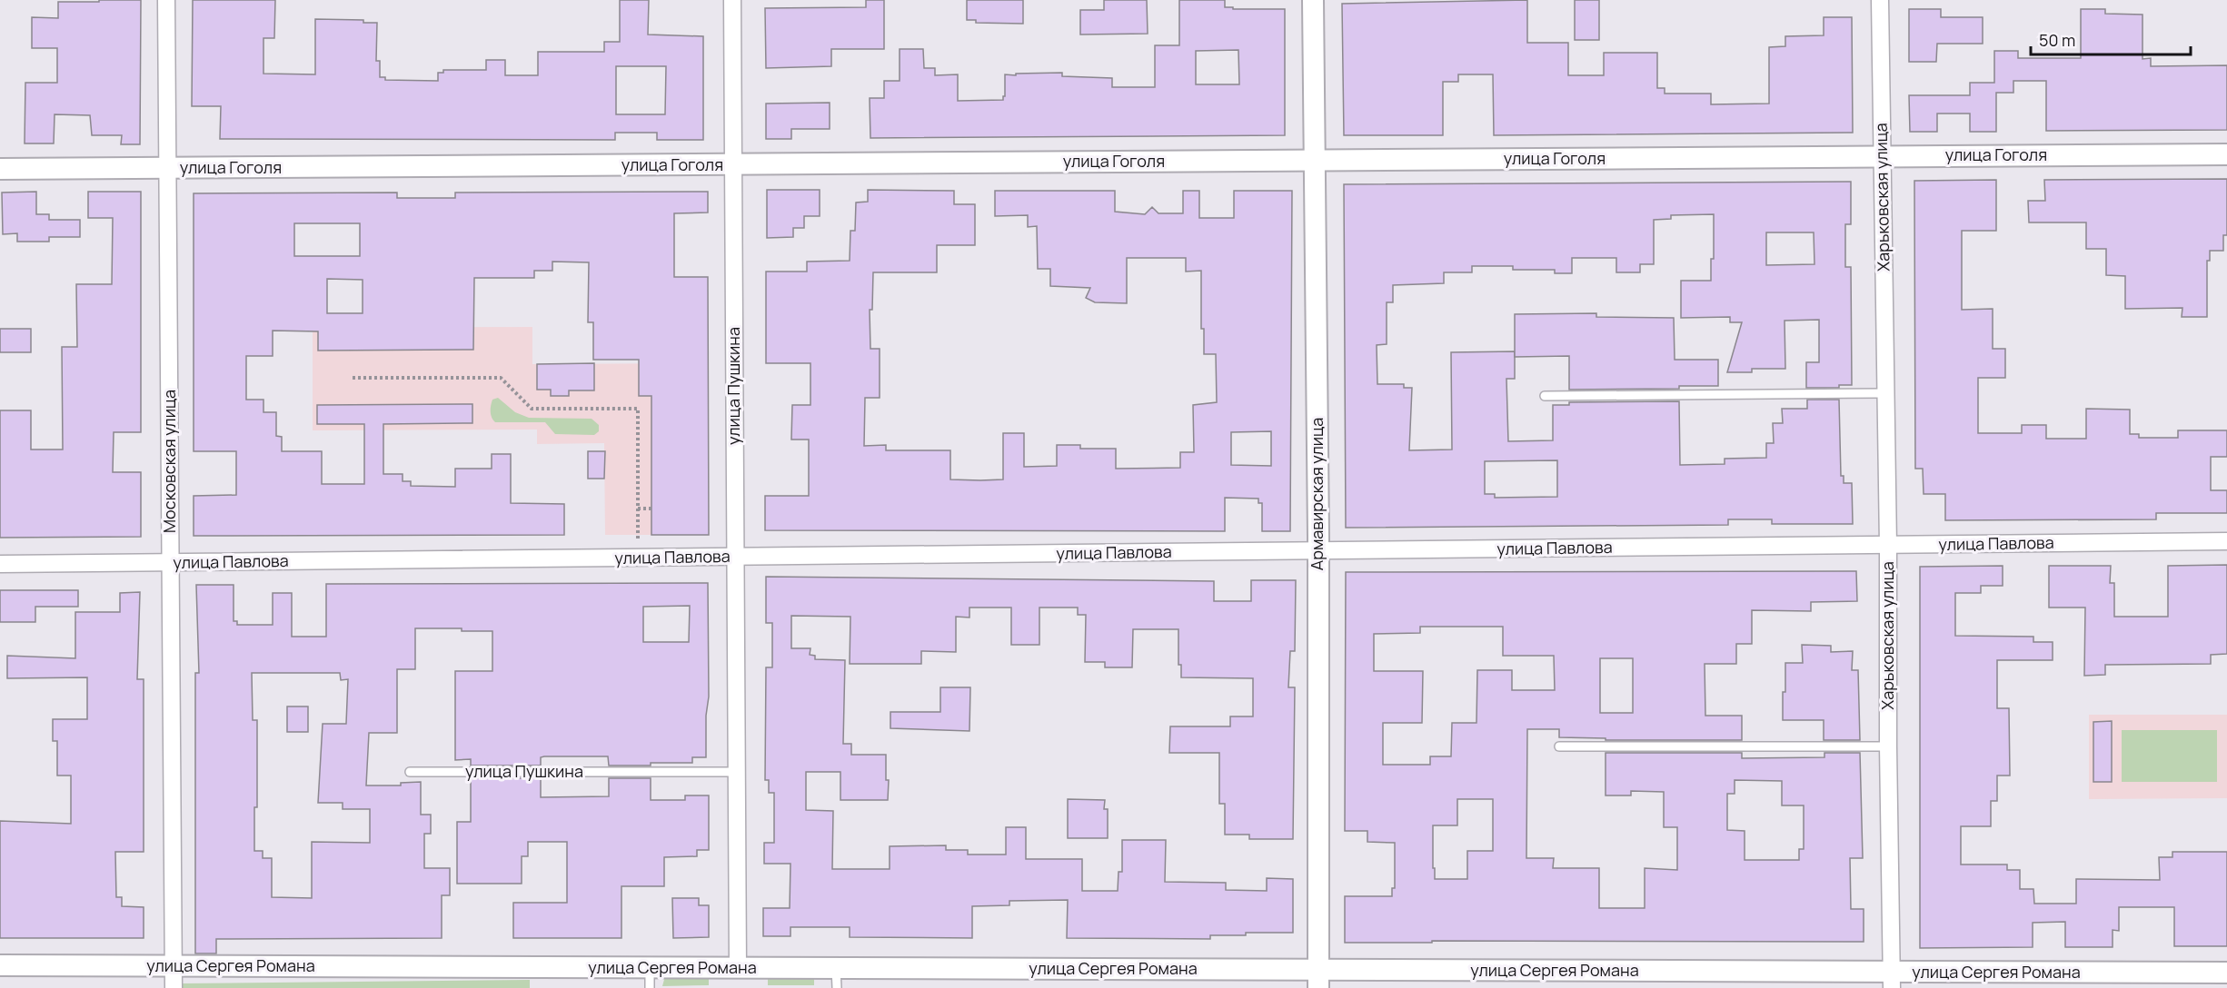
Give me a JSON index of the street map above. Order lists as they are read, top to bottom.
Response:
{
  "streets": {
    "street": [
      "улица Гоголя",
      "Харьковская улица",
      "улица Пушкина",
      "Московская улица",
      "Армавирская улица",
      "улица Павлова",
      "улица Сергея Романа"
    ]
  },
  "crossings": [
    ["улица Гоголя", "Харьковская улица"],
    ["улица Гоголя", "улица Пушкина"],
    ["улица Гоголя", "Московская улица"],
    ["улица Гоголя", "Армавирская улица"],
    ["Харьковская улица", "улица Павлова"],
    ["Харьковская улица", "улица Сергея Романа"],
    ["улица Пушкина", "улица Павлова"],
    ["улица Пушкина", "улица Сергея Романа"],
    ["Московская улица", "улица Павлова"],
    ["Московская улица", "улица Сергея Романа"],
    ["Армавирская улица", "улица Павлова"],
    ["Армавирская улица", "улица Сергея Романа"]
  ],
  "scale_bar": "50 m"
}
